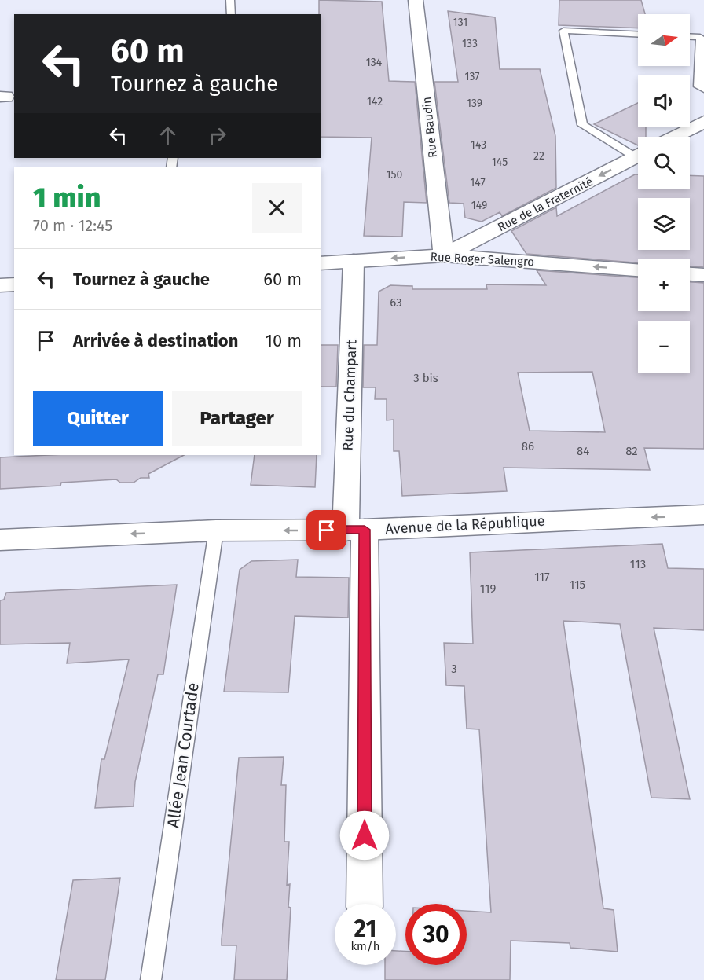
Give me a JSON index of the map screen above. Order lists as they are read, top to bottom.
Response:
{
  "streets": {
    "street": [
      "Rue Baudin",
      "Rue de la Fraternité",
      "Rue Roger Salengro",
      "Rue du Champart",
      "Avenue de la République"
    ],
    "lane": ["Allée Jean Courtade"]
  },
  "crossings": [
    ["Rue Baudin", "Rue de la Fraternité"],
    ["Rue Baudin", "Rue Roger Salengro"],
    ["Rue de la Fraternité", "Rue Roger Salengro"],
    ["Rue Roger Salengro", "Rue du Champart"],
    ["Rue du Champart", "Avenue de la République"],
    ["Avenue de la République", "Allée Jean Courtade"]
  ],
  "one_way": ["Rue de la Fraternité", "Rue Roger Salengro", "Avenue de la République"],
  "house_numbers": [
    "131",
    "133",
    "134",
    "137",
    "142",
    "139",
    "143",
    "22",
    "145",
    "150",
    "147",
    "149",
    "63",
    "3 bis",
    "86",
    "84",
    "82",
    "113",
    "117",
    "115",
    "119",
    "3"
  ],
  "north": "right",
  "page": {
    "map_buttons": ["+", "−"],
    "turn": ["60 m", "Tournez à gauche"],
    "heading": ["1 min", "70 m · 12:45"],
    "list": [
      {
        "name": "Tournez à gauche",
        "value": "60 m"
      },
      {
        "name": "Arrivée à destination",
        "value": "10 m"
      }
    ],
    "buttons": ["Quitter", "Partager"],
    "speed": "21 km/h",
    "limit": "30"
  }
}
